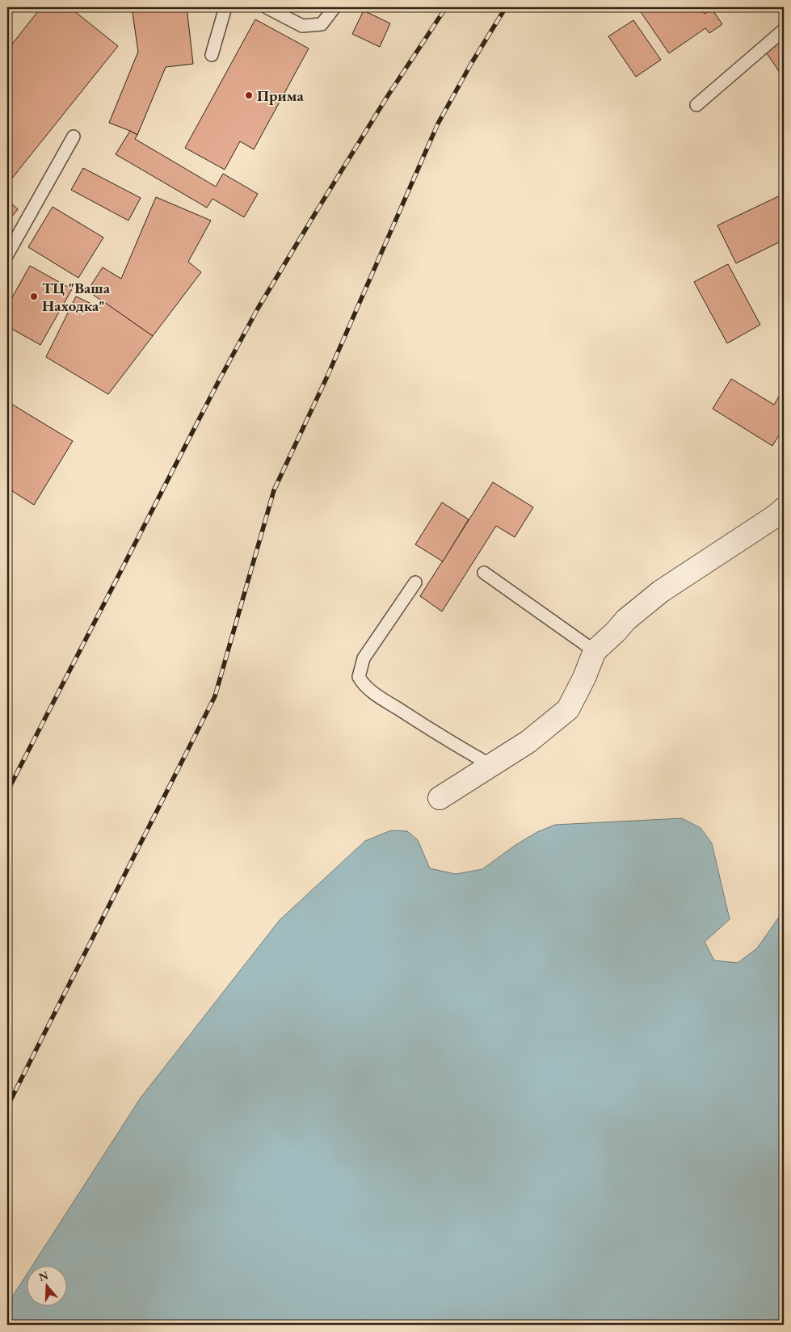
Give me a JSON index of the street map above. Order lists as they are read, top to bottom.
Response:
{
  "places": ["Прима", "ТЦ \"Ваша Находка\""],
  "north": "top"
}
